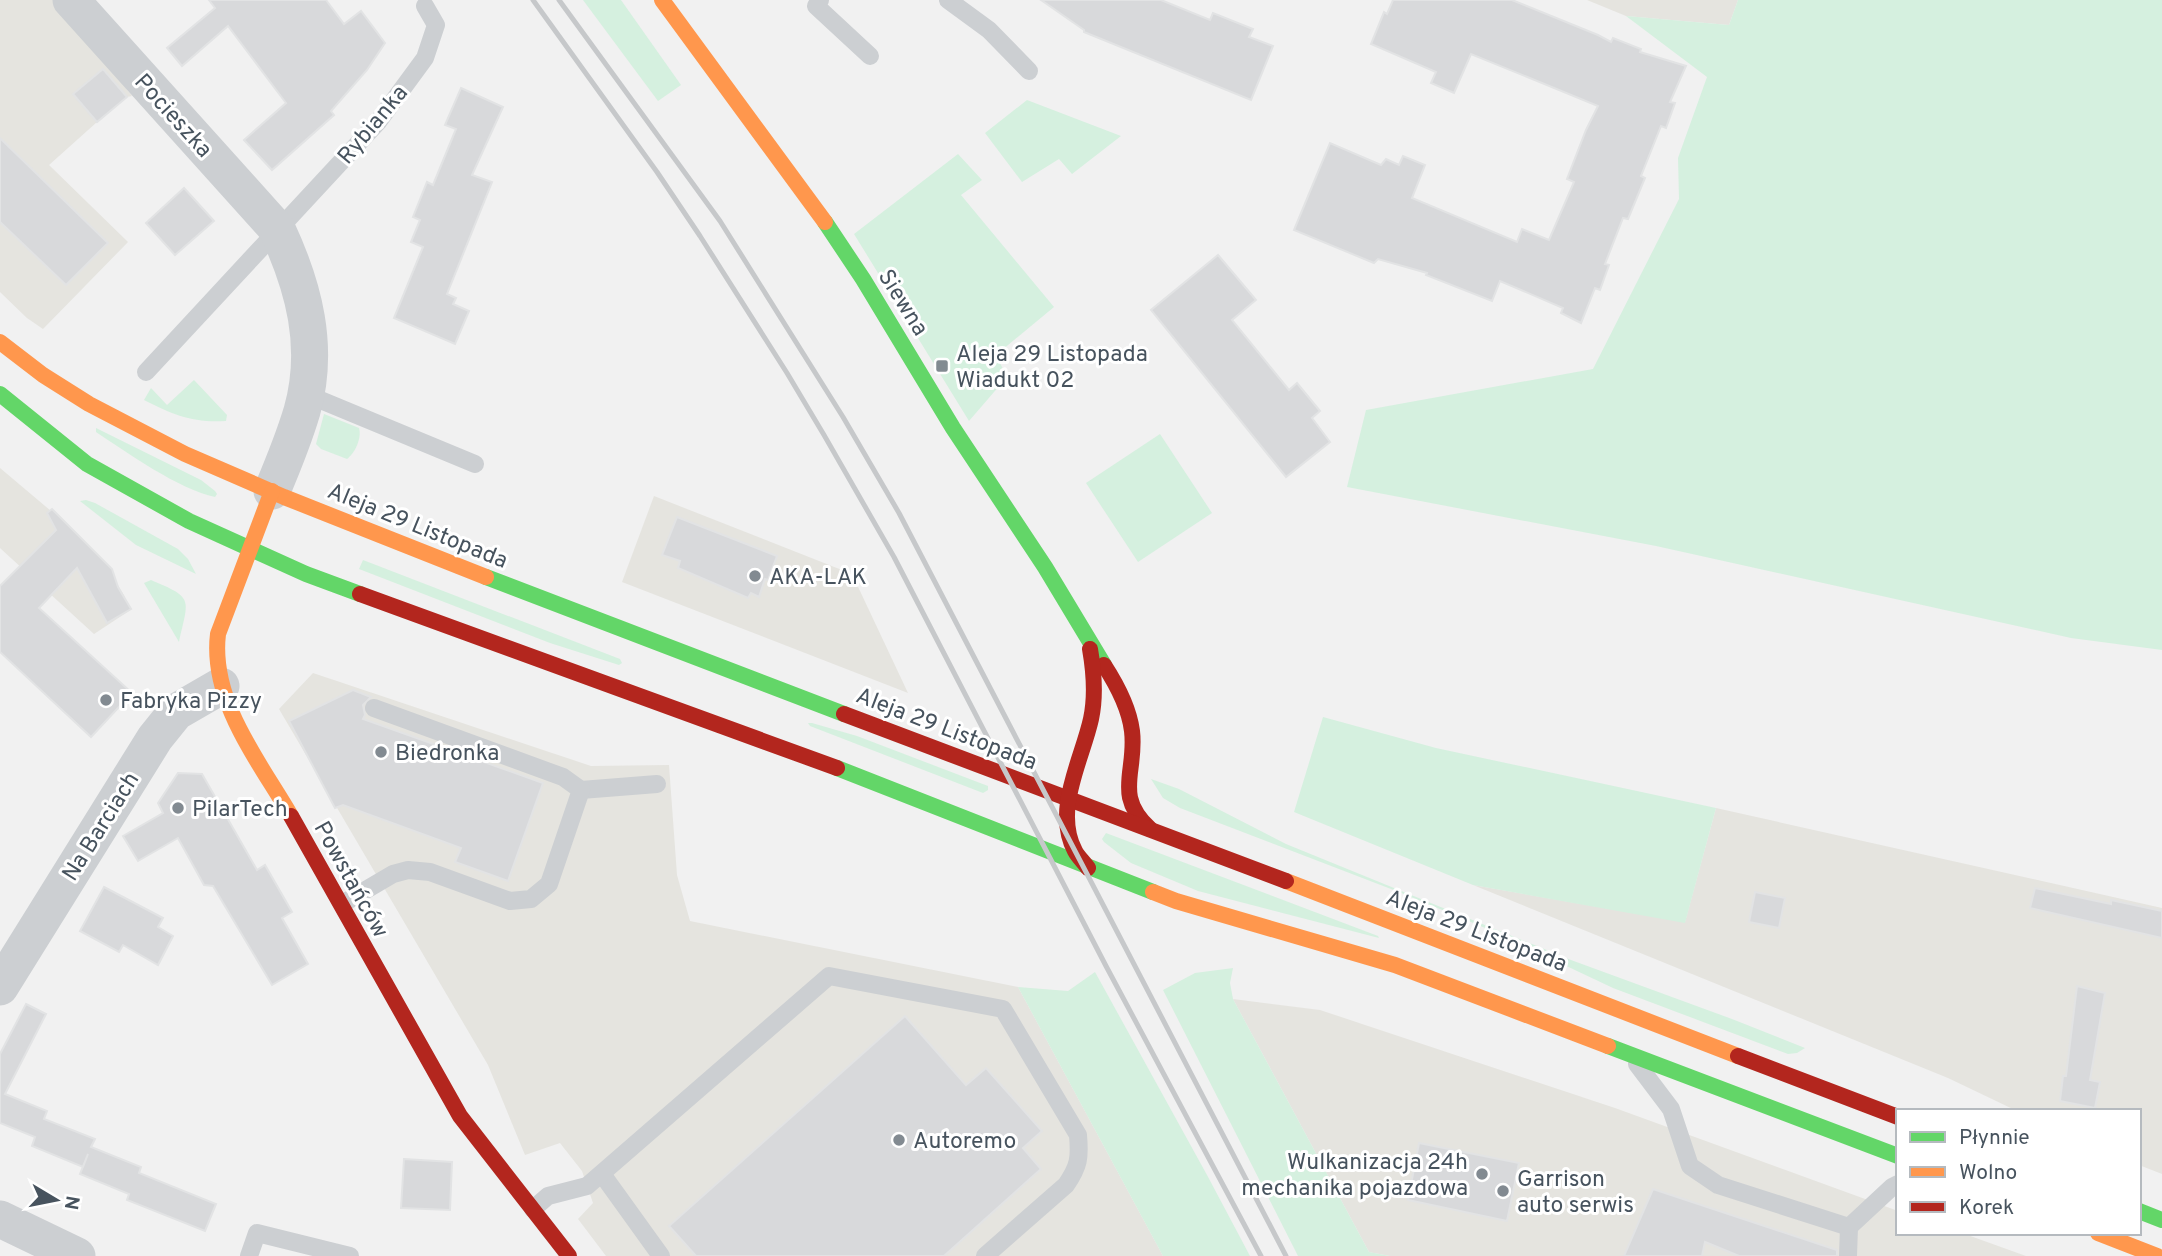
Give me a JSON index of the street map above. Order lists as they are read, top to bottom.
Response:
{
  "streets": {
    "main road": ["Siewna", "Aleja 29 Listopada", "Powstańców"],
    "street": ["Pocieszka", "Na Barciach"],
    "lane": ["Rybianka"]
  },
  "crossings": [
    ["Pocieszka", "Rybianka"],
    ["Siewna", "Aleja 29 Listopada"],
    ["Aleja 29 Listopada", "Powstańców"],
    ["Na Barciach", "Powstańców"]
  ],
  "places": {
    "transit": ["Aleja 29 Listopada Wiadukt 02"],
    "other": [
      "AKA-LAK",
      "Fabryka Pizzy",
      "Biedronka",
      "PilarTech",
      "Autoremo",
      "Wulkanizacja 24h mechanika pojazdowa",
      "Garrison auto serwis"
    ]
  },
  "legend": ["Płynnie", "Wolno", "Korek"],
  "north": "right"
}
